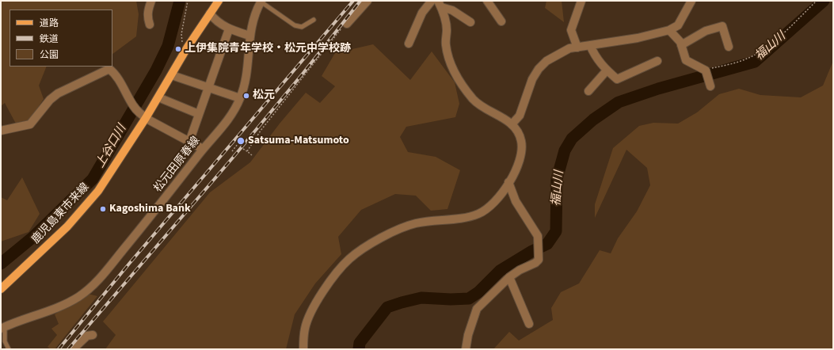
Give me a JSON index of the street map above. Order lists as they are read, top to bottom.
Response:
{
  "streets": {
    "main road": ["鹿児島東市来線"],
    "street": ["松元田原春線"]
  },
  "water": ["福山川", "上谷口川"],
  "places": [
    "上伊集院青年学校・松元中学校跡",
    "松元",
    "Satsuma-Matsumoto",
    "Kagoshima Bank"
  ],
  "legend": ["道路", "鉄道", "公園"]
}
